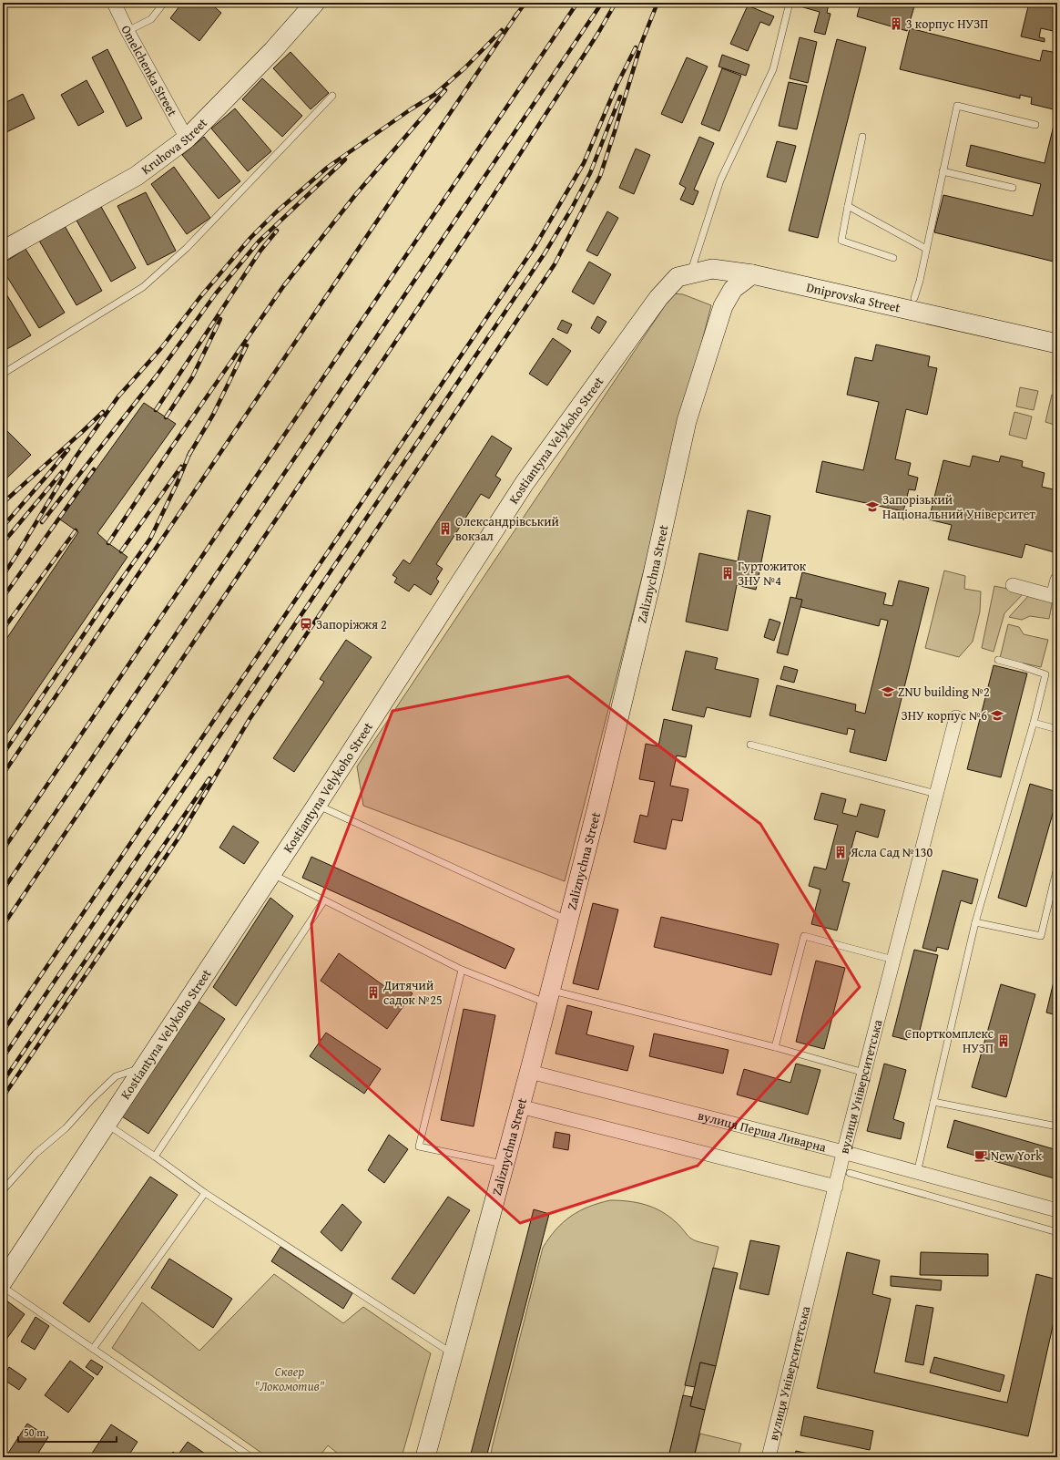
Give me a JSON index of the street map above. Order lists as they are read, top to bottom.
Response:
{
  "streets": {
    "street": [
      "Omelchenka Street",
      "Kruhova Street",
      "Dniprovska Street",
      "Kostiantyna Velykoho Street",
      "Zaliznychna Street",
      "вулиця Університетська",
      "вулиця Перша Ливарна"
    ]
  },
  "crossings": [
    ["Omelchenka Street", "Kruhova Street"],
    ["Dniprovska Street", "Kostiantyna Velykoho Street"],
    ["Dniprovska Street", "Zaliznychna Street"],
    ["Zaliznychna Street", "вулиця Перша Ливарна"],
    ["вулиця Університетська", "вулиця Перша Ливарна"]
  ],
  "parks": ["Сквер \"Локомотив\""],
  "places": {
    "building": [
      "3 корпус НУЗП",
      "Олександрівський вокзал",
      "Гуртожиток ЗНУ №4",
      "Ясла Сад №130",
      "Дитячий садок №25",
      "Спорткомплекс НУЗП"
    ],
    "school or university": ["Запорізький Національний Університет", "ZNU building №2", "ЗНУ корпус №6"],
    "station": ["Запоріжжя 2"],
    "cafe": ["New York"]
  },
  "scale_bar": "50 m"
}
